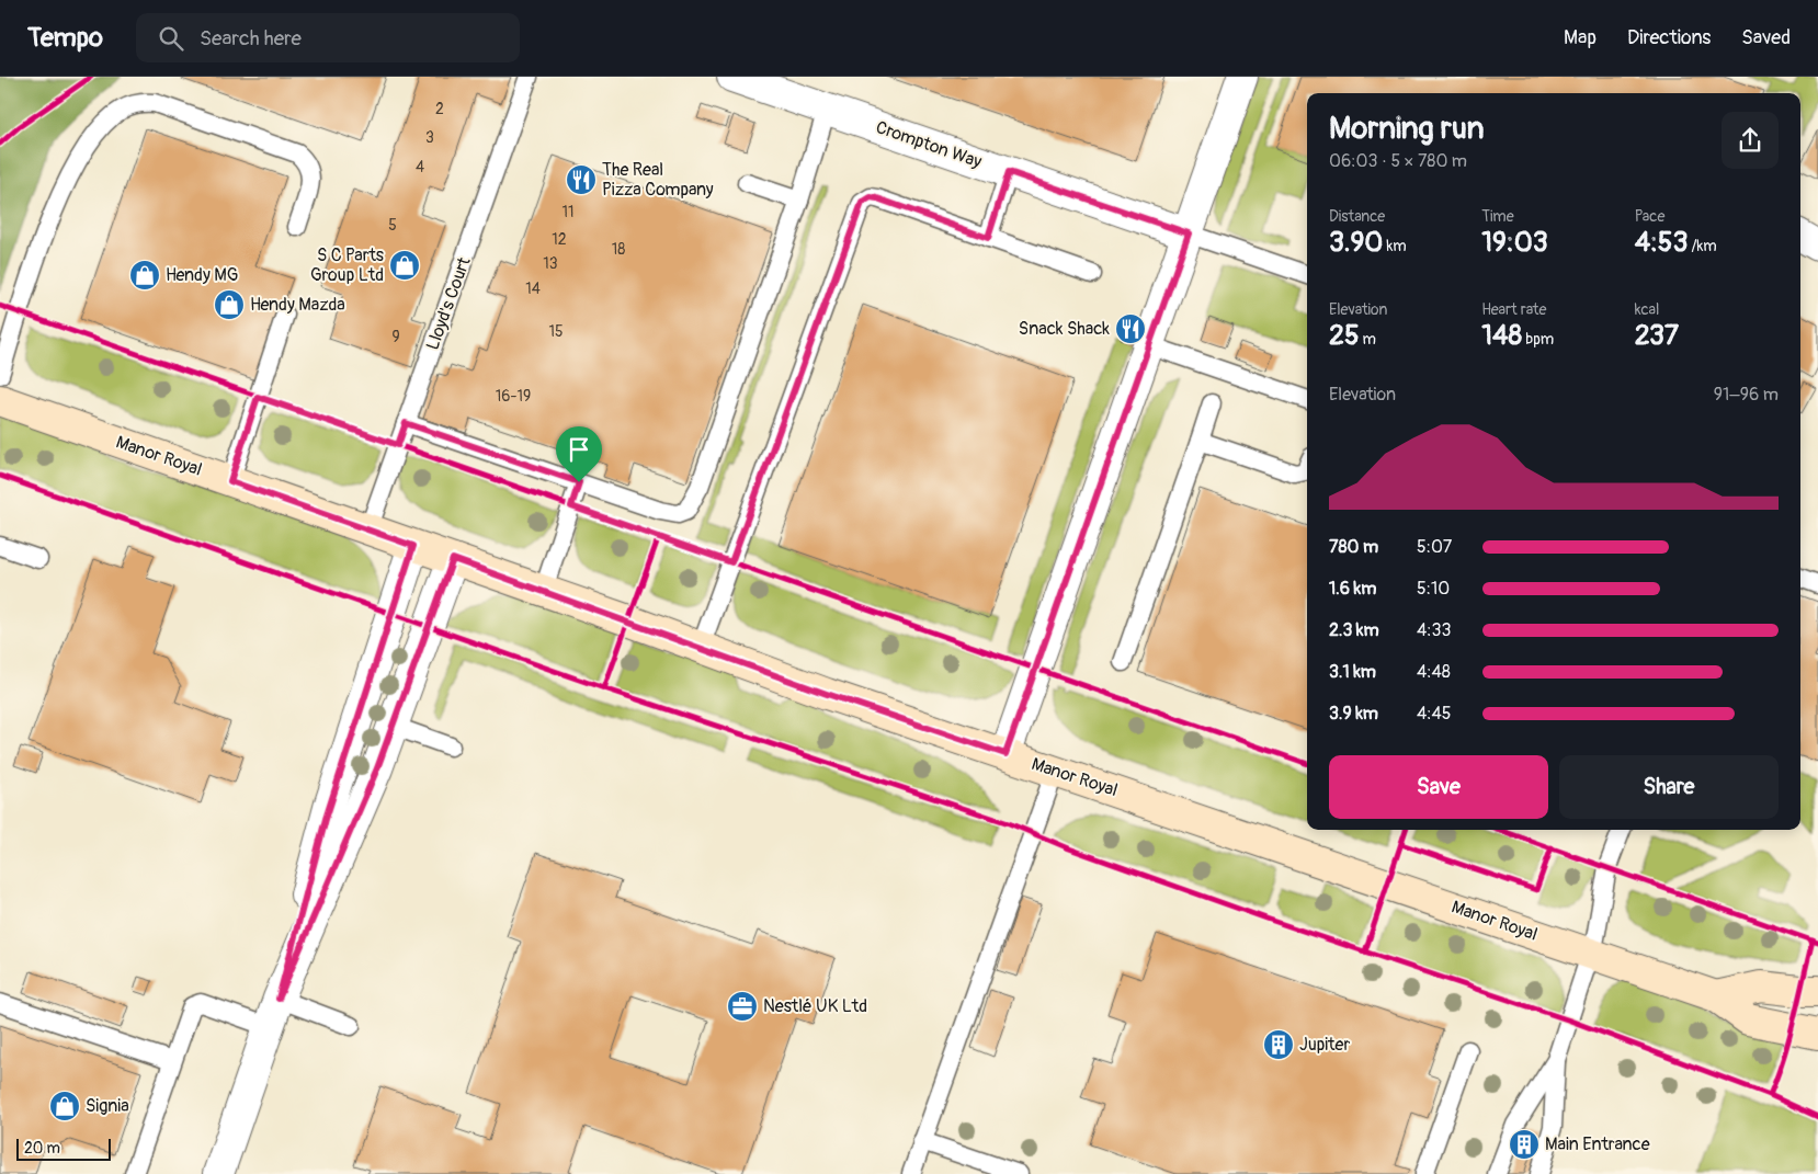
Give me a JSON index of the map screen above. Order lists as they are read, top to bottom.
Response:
{
  "streets": {
    "street": ["Crompton Way", "Manor Royal"],
    "lane": ["Lloyd's Court"]
  },
  "crossings": [
    ["Lloyd's Court", "Manor Royal"]
  ],
  "places": {
    "restaurant": ["The Real Pizza Company", "Snack Shack"],
    "shop": [
      "S C Parts Group Ltd",
      "Hendy MG",
      "Hendy Mazda",
      "Signia"
    ],
    "office": ["Nestlé UK Ltd"],
    "building": ["Jupiter", "Main Entrance"]
  },
  "house_numbers": [
    "2",
    "3",
    "4",
    "11",
    "5",
    "12",
    "18",
    "13",
    "14",
    "15",
    "9",
    "16-19"
  ],
  "scale_bar": "20 m",
  "page": {
    "header": "Tempo",
    "search": "Search here",
    "nav": ["Map", "Directions", "Saved"],
    "heading": ["Morning run", "06:03 · 5 × 780 m"],
    "stats": [
      ["Distance", "3.90 km"],
      ["Time", "19:03"],
      ["Pace", "4:53 /km"],
      ["Elevation", "25 m"],
      ["Heart rate", "148 bpm"],
      ["kcal", "237"]
    ],
    "chart": ["Elevation", "91–96 m"],
    "list": [
      {
        "name": "780 m",
        "note": "5:07"
      },
      {
        "name": "1.6 km",
        "note": "5:10"
      },
      {
        "name": "2.3 km",
        "note": "4:33"
      },
      {
        "name": "3.1 km",
        "note": "4:48"
      },
      {
        "name": "3.9 km",
        "note": "4:45"
      }
    ],
    "buttons": ["Save", "Share"],
    "scale": "20 m"
  }
}
